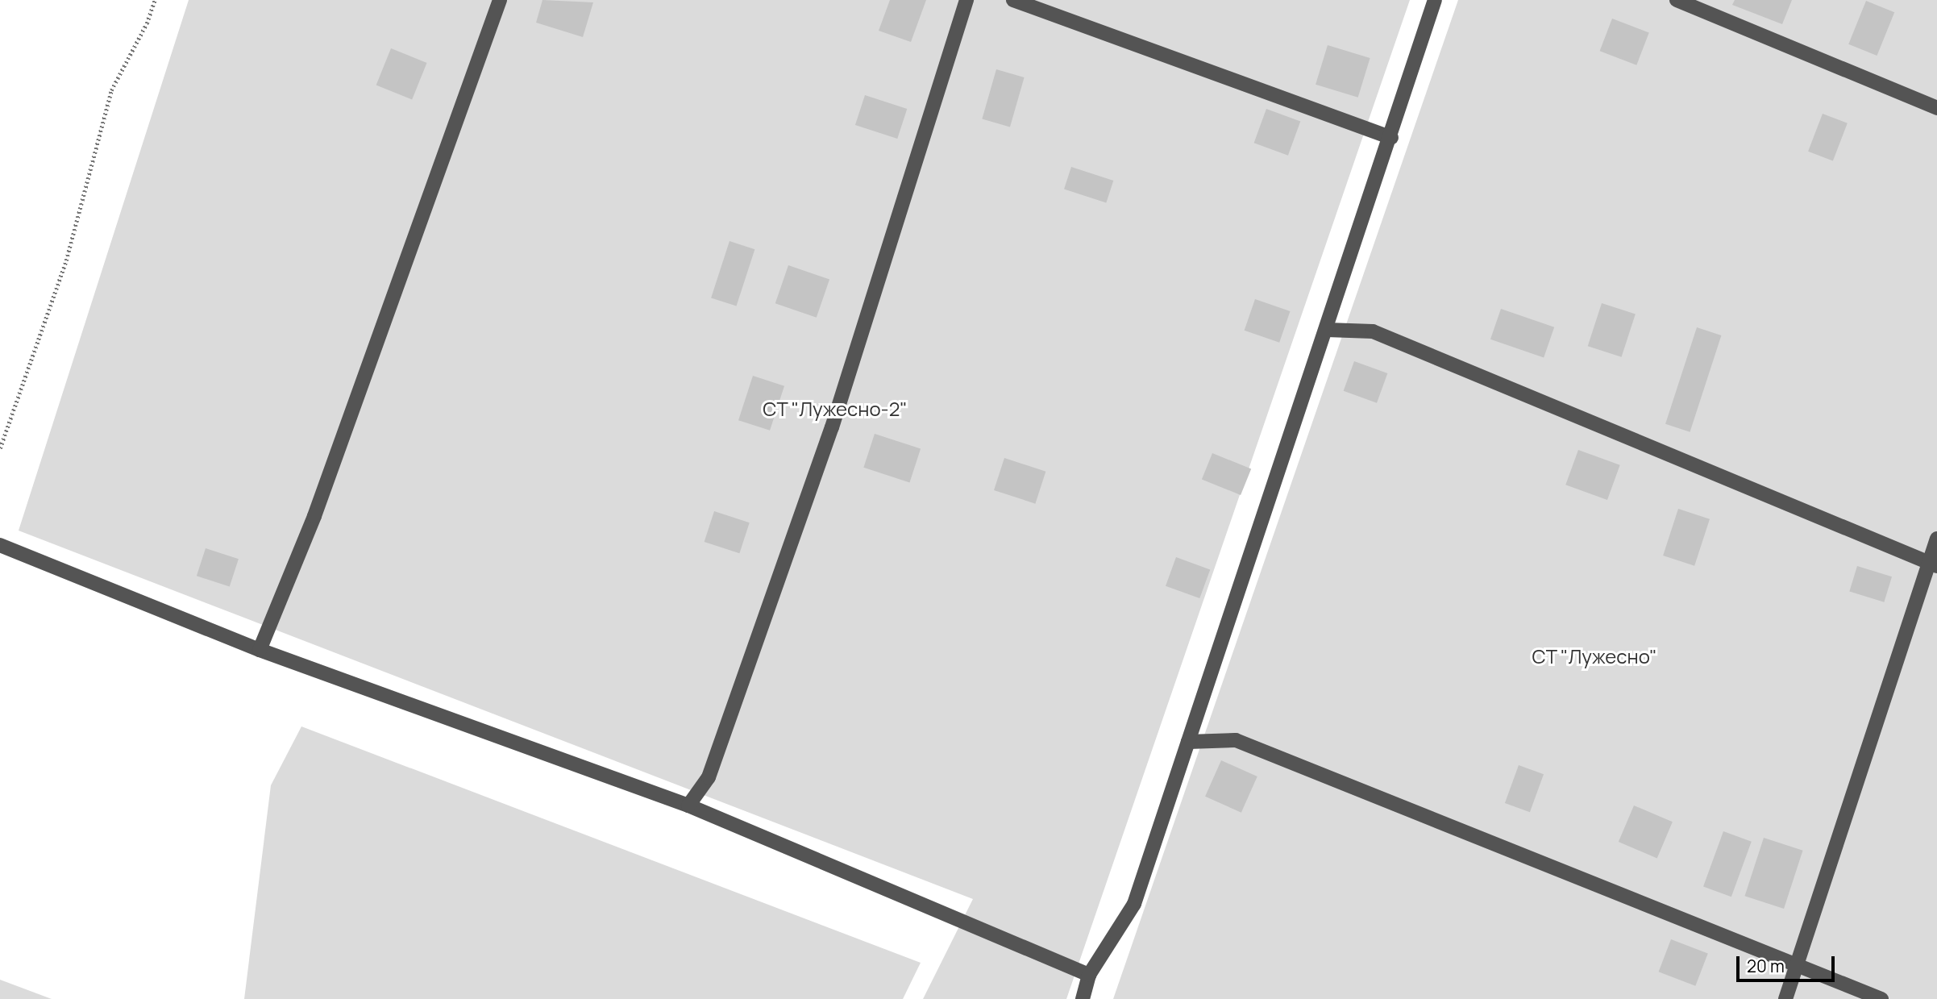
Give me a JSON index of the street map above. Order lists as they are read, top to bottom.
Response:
{
  "parks": ["СТ \"Лужесно-2\"", "СТ \"Лужесно\""],
  "scale_bar": "20 m"
}
